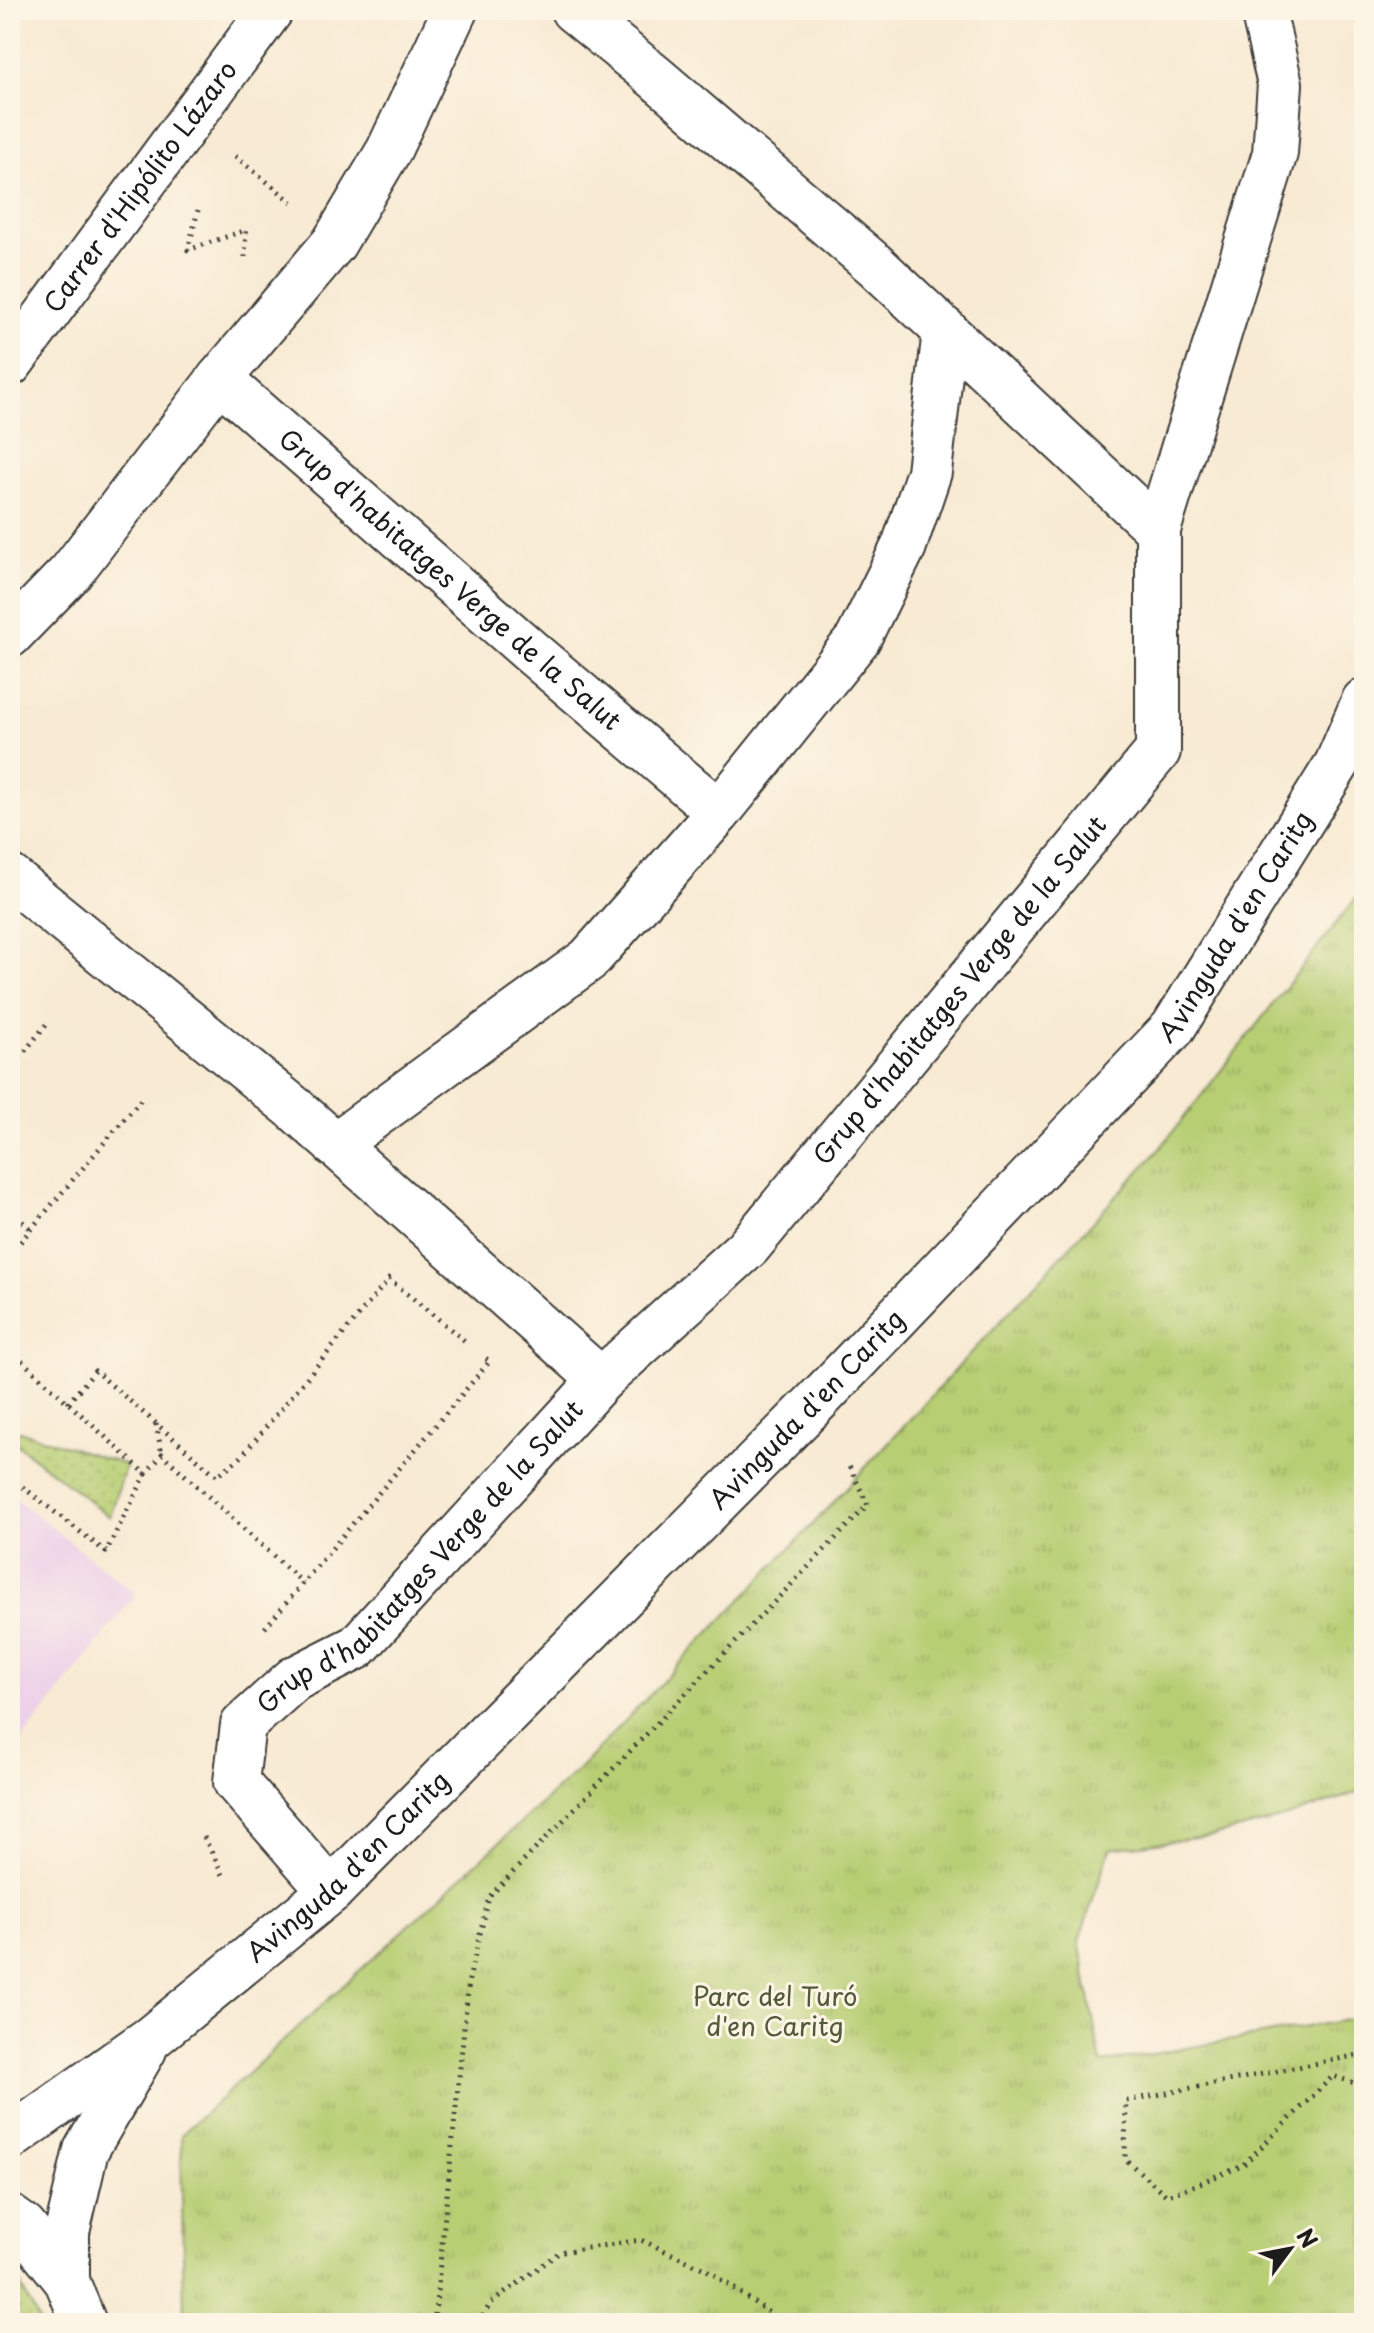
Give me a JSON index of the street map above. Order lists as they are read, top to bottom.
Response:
{
  "streets": {
    "street": ["Carrer d'Hipólito Lázaro", "Grup d'habitatges Verge de la Salut", "Avinguda d'en Caritg"]
  },
  "crossings": [
    ["Grup d'habitatges Verge de la Salut", "Avinguda d'en Caritg"]
  ],
  "parks": ["Parc del Turó d'en Caritg"],
  "north": "top right"
}
